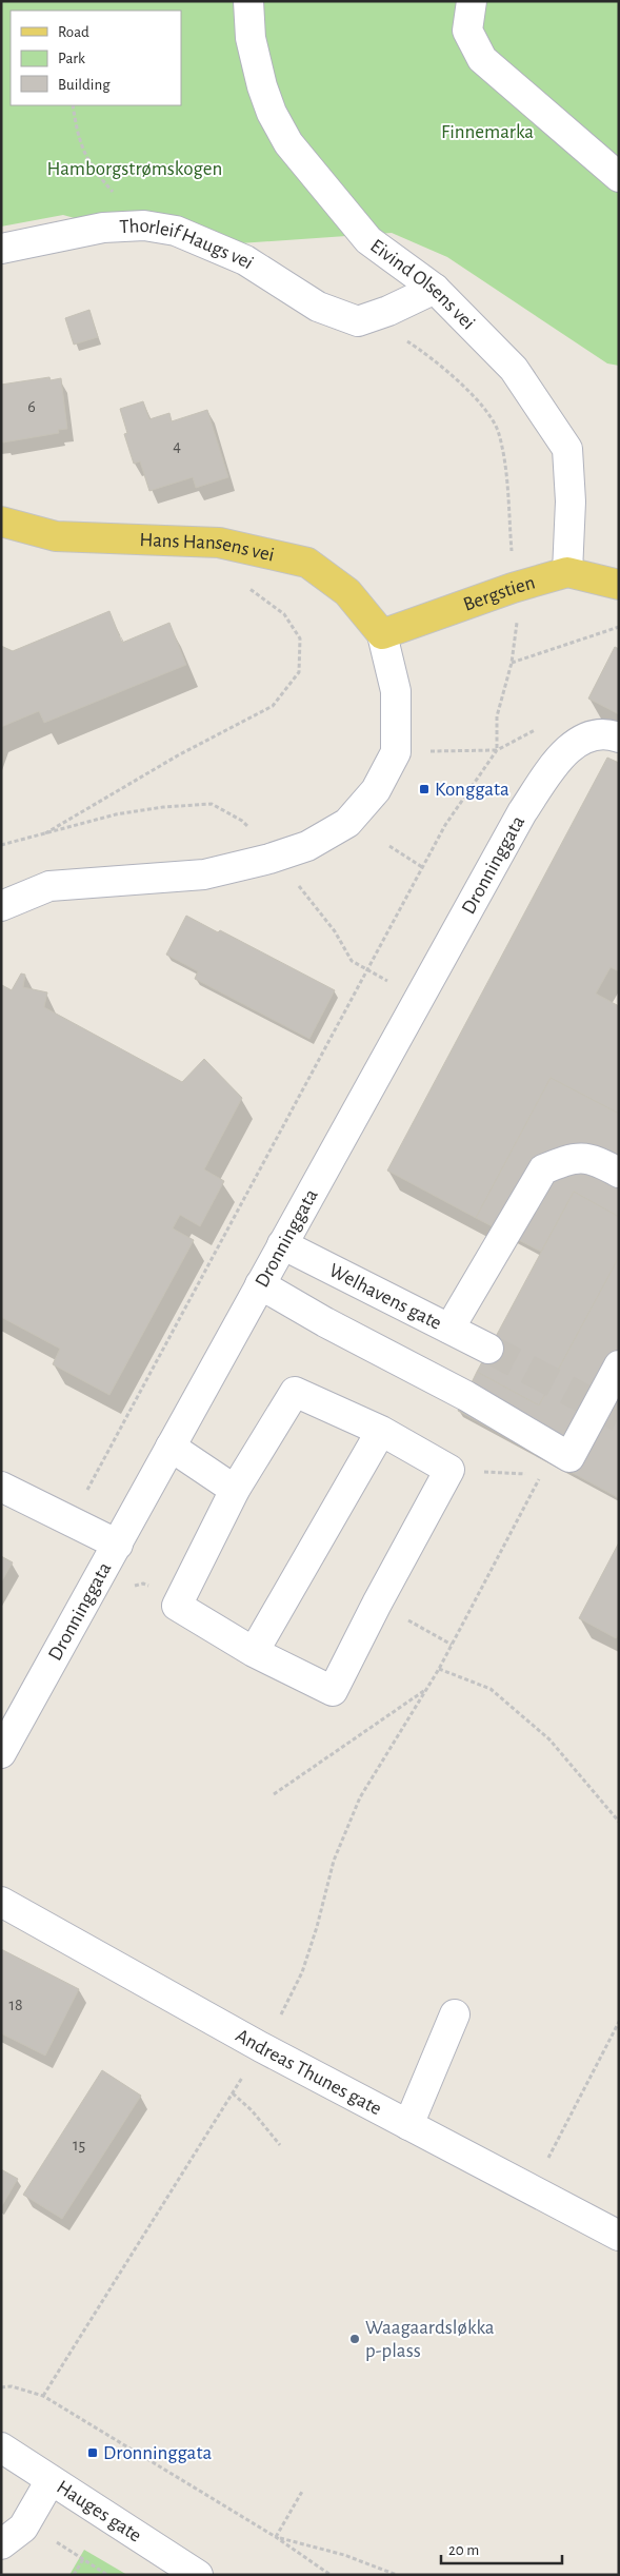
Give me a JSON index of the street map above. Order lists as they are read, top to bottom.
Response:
{
  "streets": {
    "main road": ["Hans Hansens vei", "Bergstien"],
    "street": [
      "Thorleif Haugs vei",
      "Eivind Olsens vei",
      "Dronninggata",
      "Welhavens gate",
      "Andreas Thunes gate",
      "Hauges gate"
    ]
  },
  "crossings": [
    ["Eivind Olsens vei", "Bergstien"],
    ["Hans Hansens vei", "Bergstien"],
    ["Dronninggata", "Welhavens gate"]
  ],
  "parks": ["Finnemarka", "Hamborgstrømskogen"],
  "places": {
    "transit": ["Konggata", "Dronninggata"],
    "other": ["Waagaardsløkka p-plass"]
  },
  "house_numbers": [
    "6",
    "4",
    "18",
    "15"
  ],
  "legend": ["Road", "Park", "Building"],
  "scale_bar": "20 m"
}
